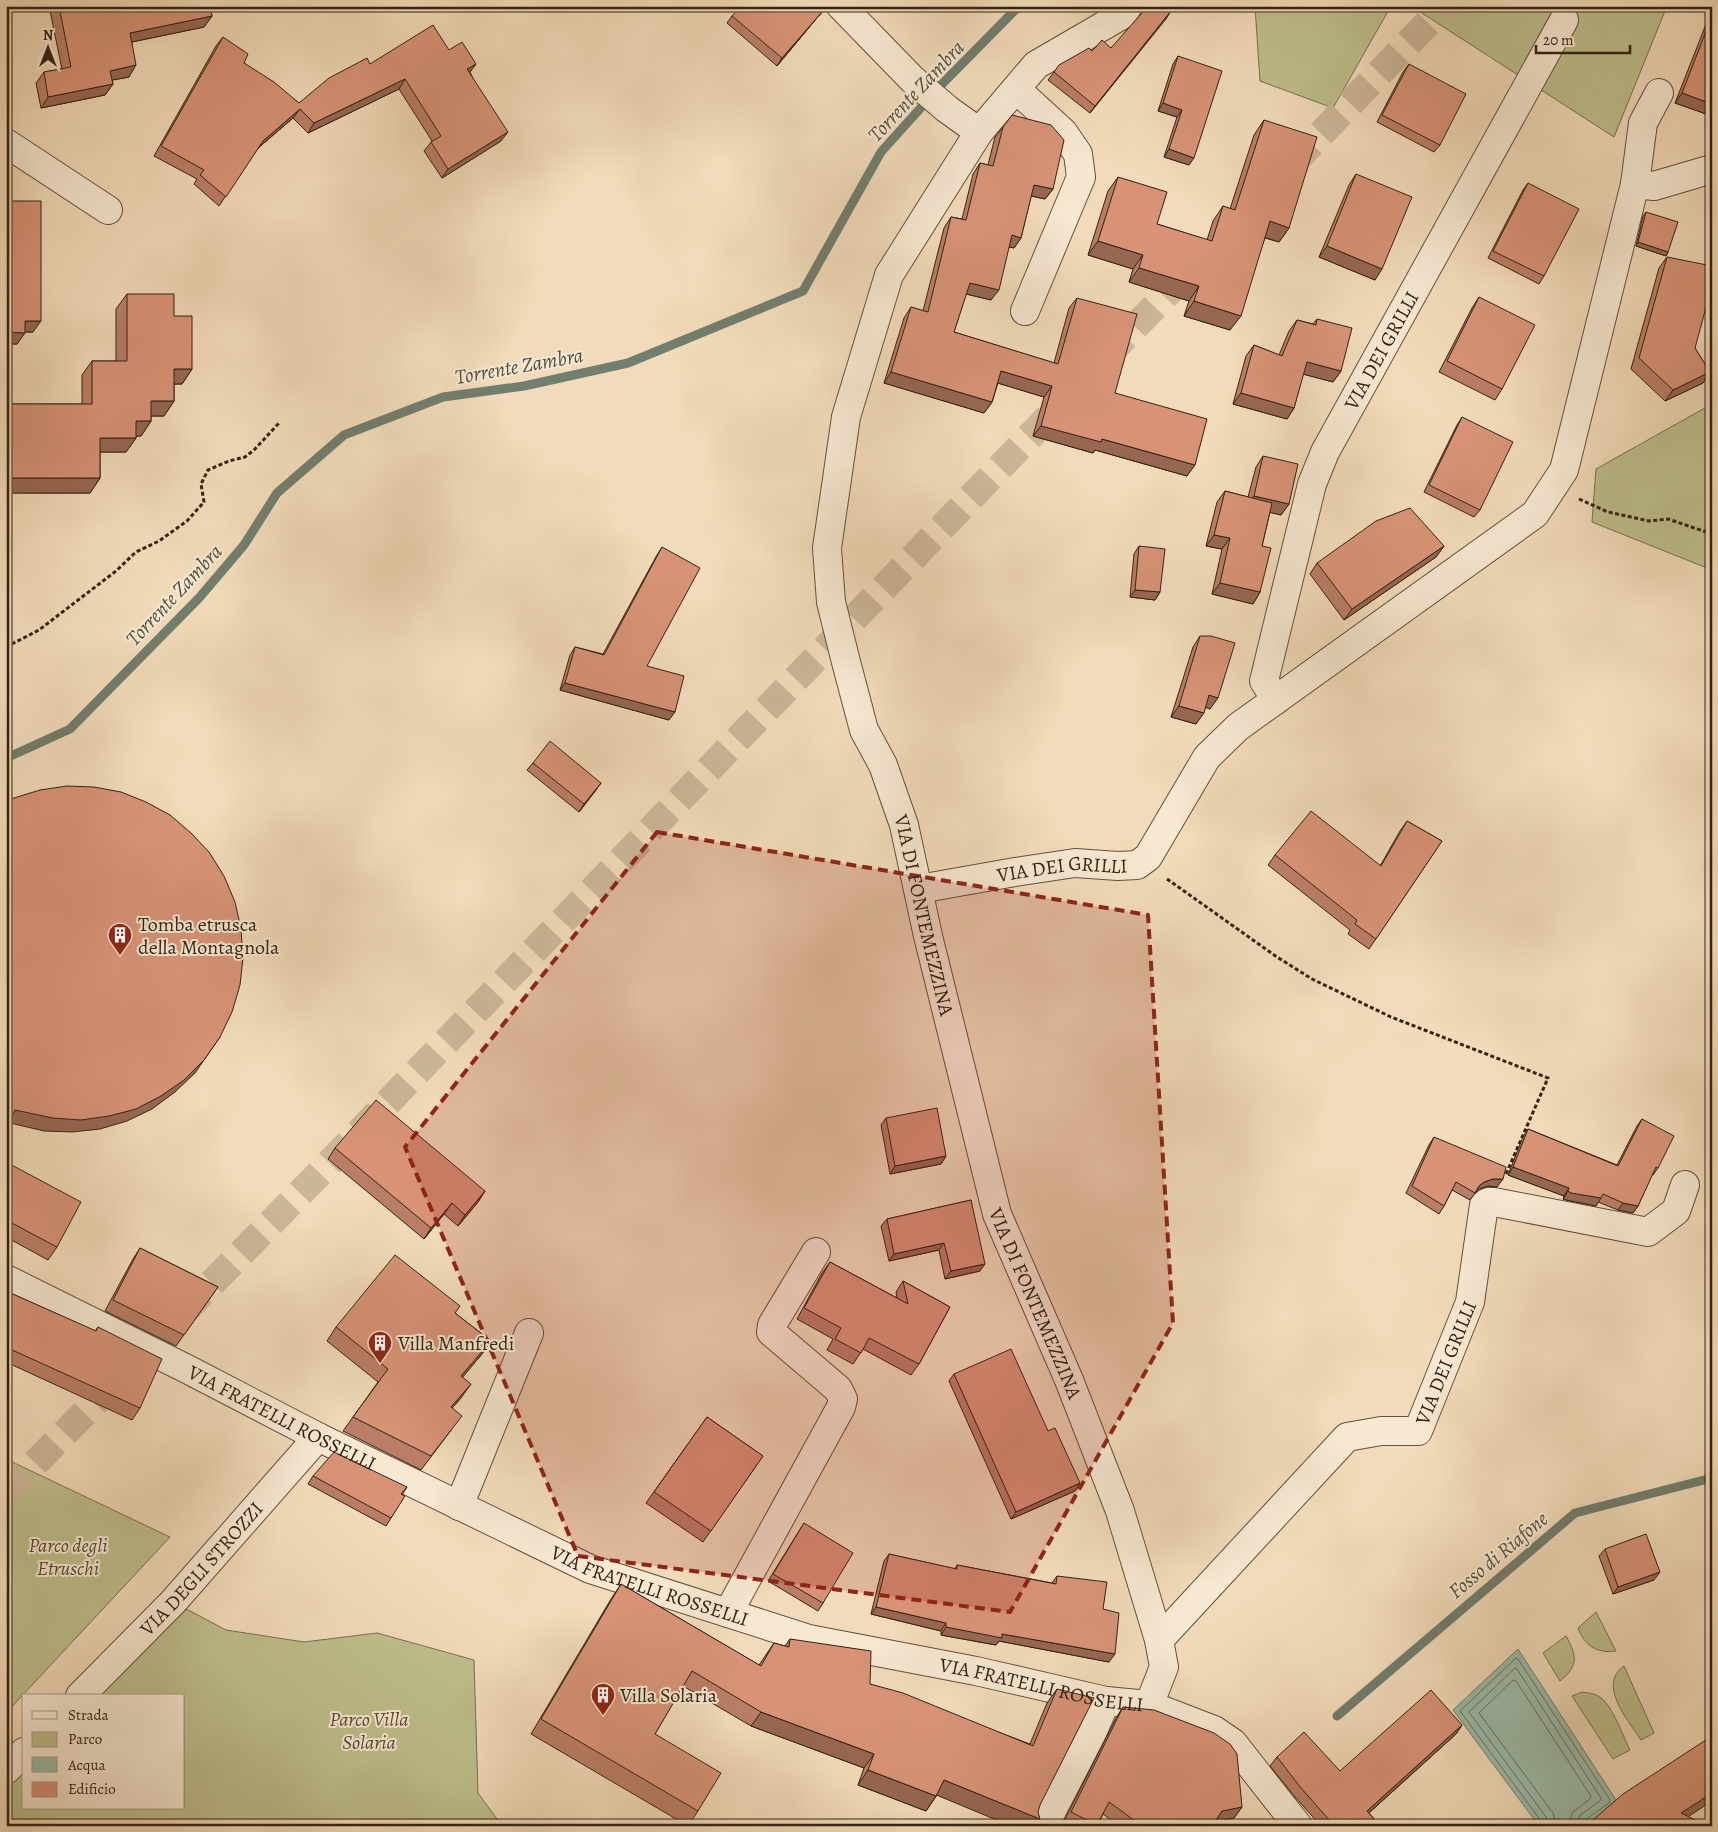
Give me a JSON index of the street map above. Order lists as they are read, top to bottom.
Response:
{
  "streets": {
    "street": [
      "VIA DEI GRILLI",
      "VIA DI FONTEMEZZINA",
      "VIA FRATELLI ROSSELLI",
      "VIA DEGLI STROZZI"
    ]
  },
  "crossings": [
    ["VIA DEI GRILLI", "VIA DI FONTEMEZZINA"],
    ["VIA DI FONTEMEZZINA", "VIA FRATELLI ROSSELLI"],
    ["VIA FRATELLI ROSSELLI", "VIA DEGLI STROZZI"]
  ],
  "water": ["Torrente Zambra", "Fosso di Riafone"],
  "parks": ["Parco degli Etruschi", "Parco Villa Solaria"],
  "places": {
    "building": ["Tomba etrusca della Montagnola", "Villa Manfredi", "Villa Solaria"]
  },
  "legend": [
    "Strada",
    "Parco",
    "Acqua",
    "Edificio"
  ],
  "scale_bar": "20 m",
  "north": "top"
}
